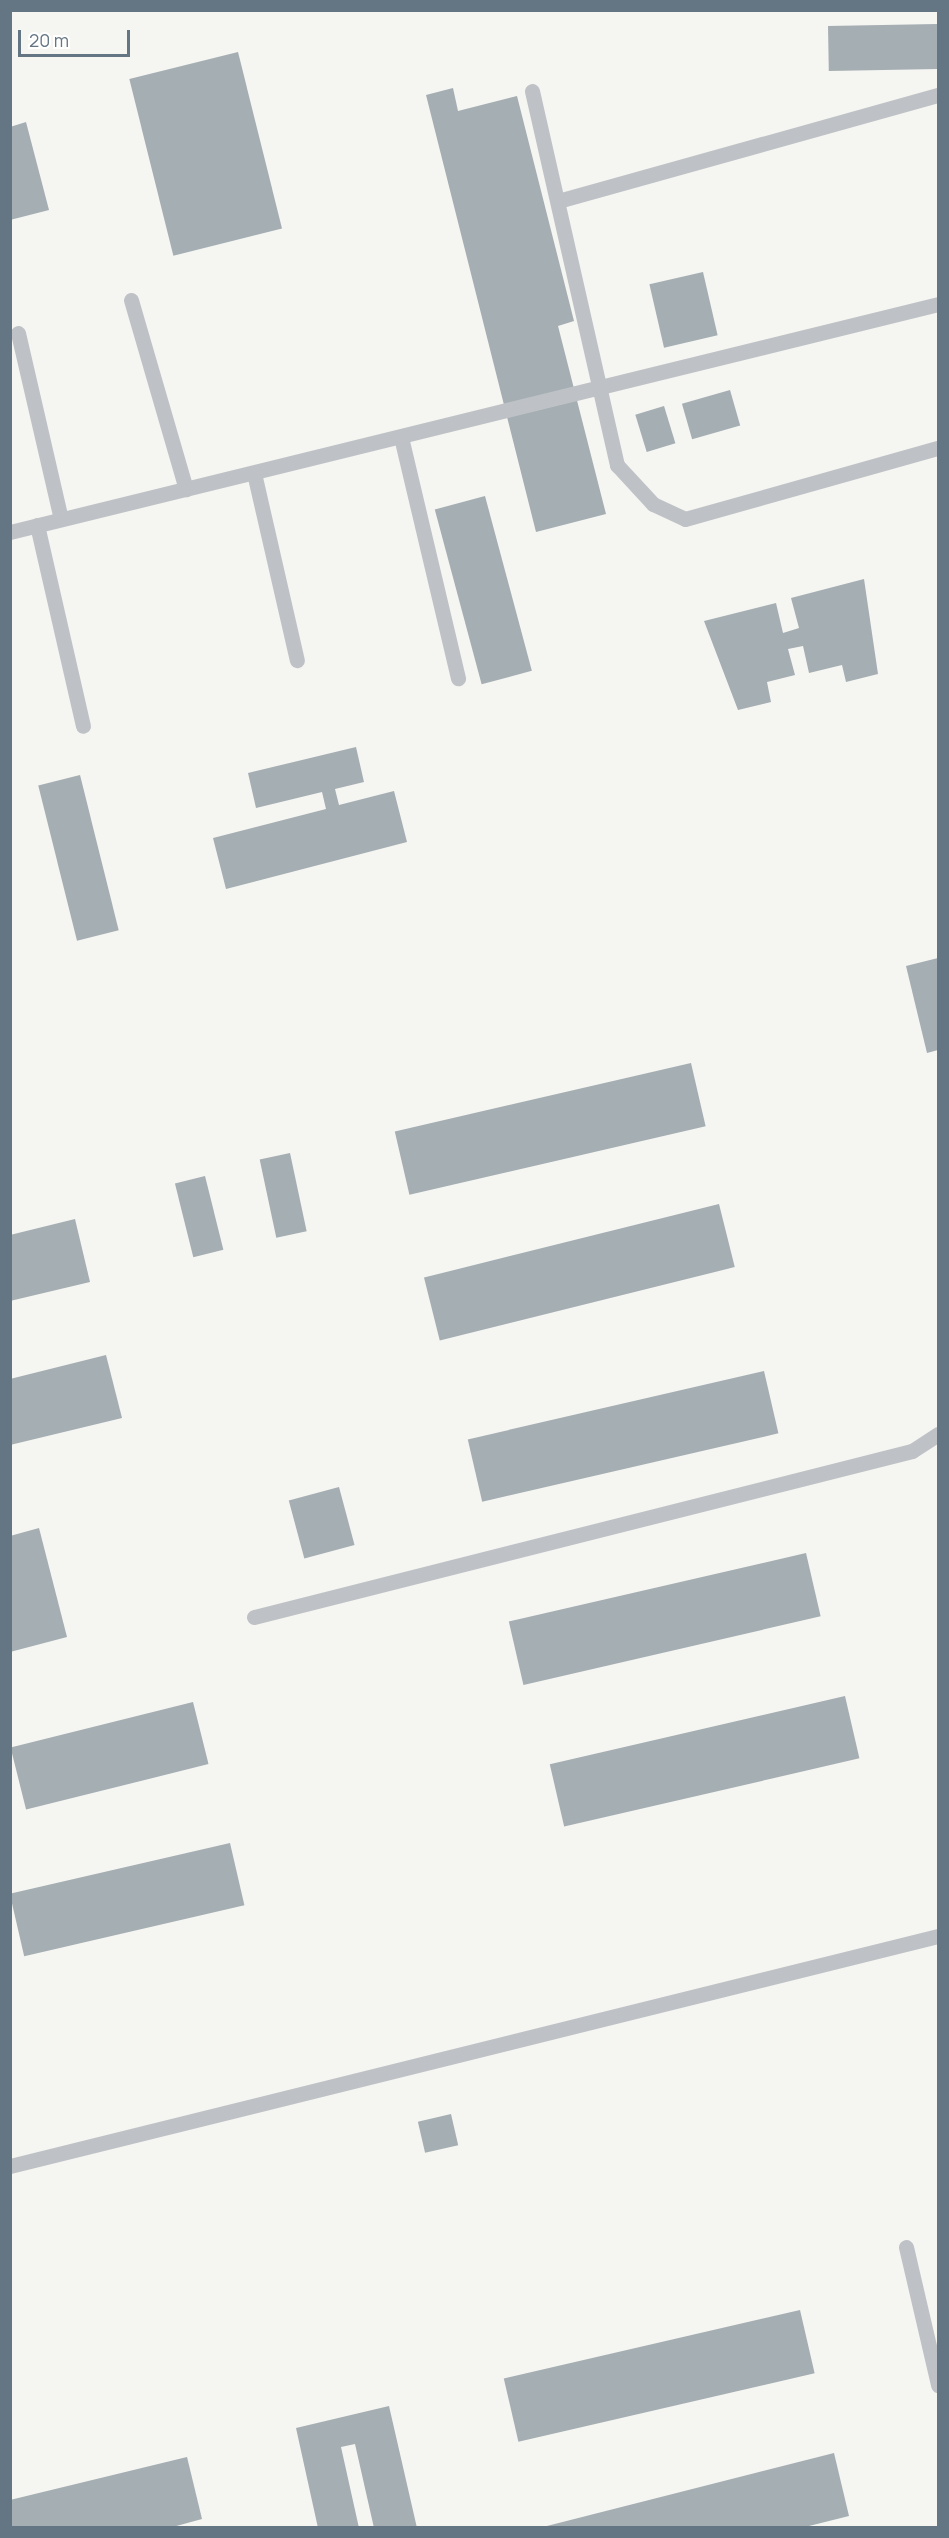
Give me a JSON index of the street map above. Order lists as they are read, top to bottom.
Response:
{
  "scale_bar": "20 m"
}
